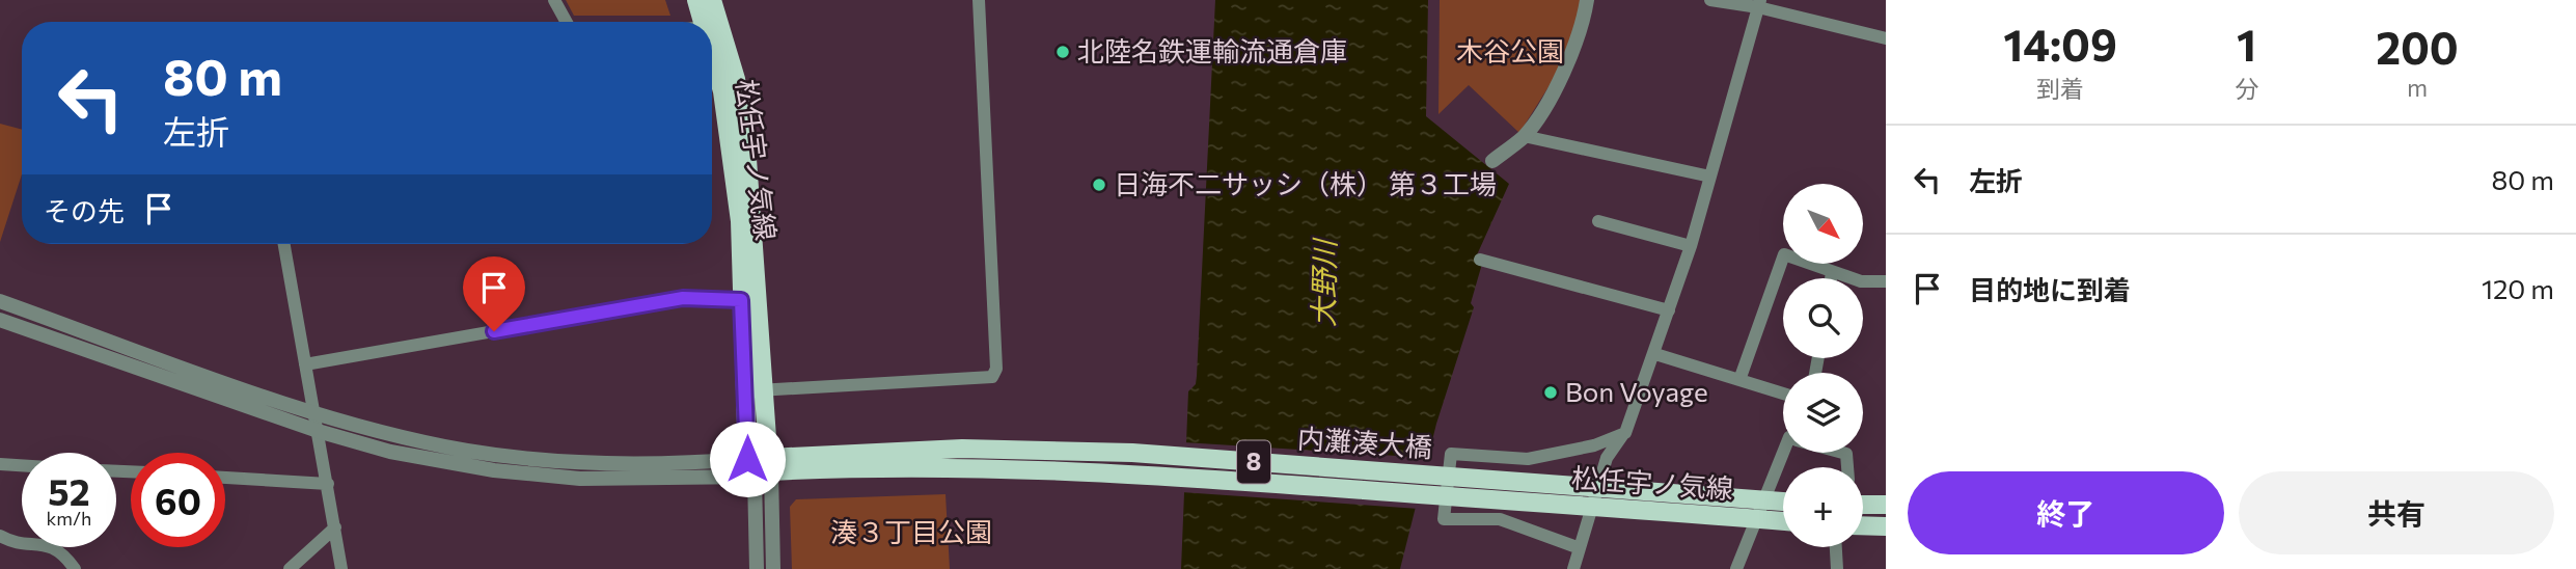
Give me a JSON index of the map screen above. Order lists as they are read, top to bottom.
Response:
{
  "streets": {
    "main road": ["松任宇ノ気線", "内灘湊大橋", "8"]
  },
  "crossings": [
    ["松任宇ノ気線", "内灘湊大橋"]
  ],
  "water": ["大野川"],
  "parks": ["木谷公園", "湊３丁目公園"],
  "places": ["北陸名鉄運輸流通倉庫", "日海不二サッシ（株） 第３工場", "Bon Voyage"],
  "north": "bottom right",
  "page": {
    "eta": [
      "14:09",
      "到着",
      "1",
      "分",
      "200",
      "m"
    ],
    "turn": ["80 m", "左折"],
    "list": [
      {
        "name": "左折",
        "value": "80 m"
      },
      {
        "name": "目的地に到着",
        "value": "120 m"
      }
    ],
    "then": "その先",
    "map_buttons": "+",
    "speed": "52 km/h",
    "limit": "60",
    "buttons": ["終了", "共有"]
  }
}
